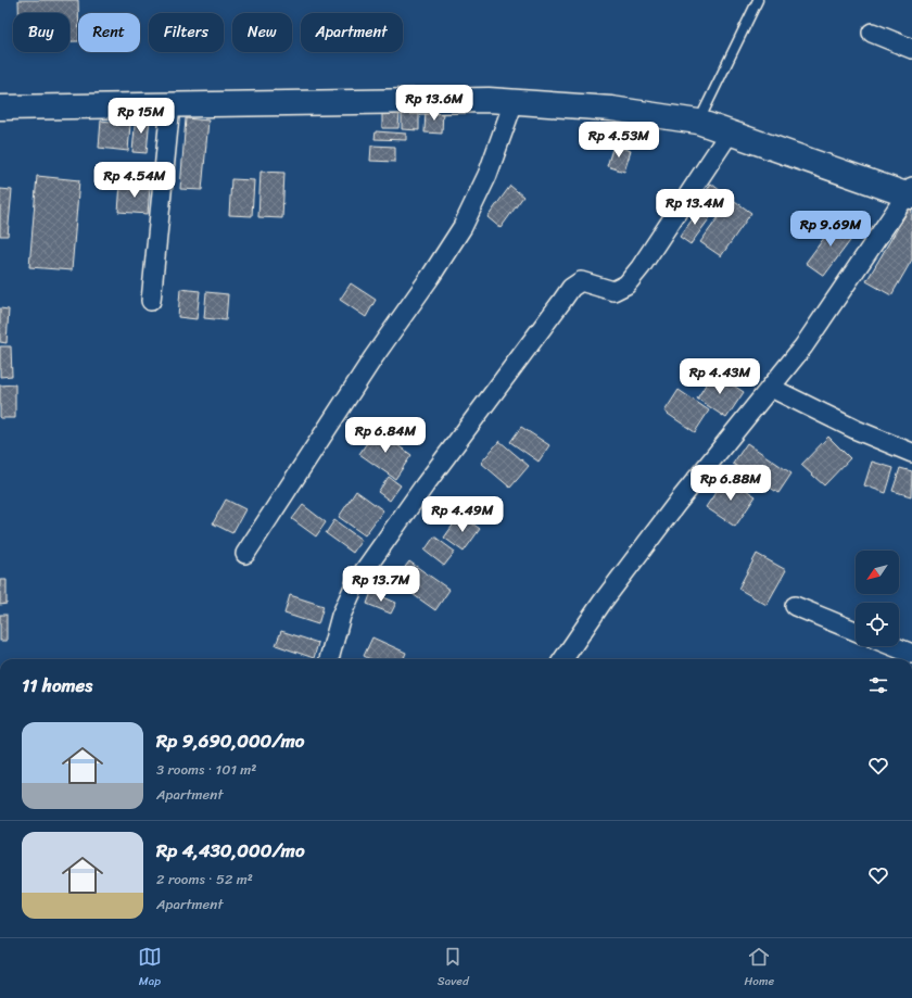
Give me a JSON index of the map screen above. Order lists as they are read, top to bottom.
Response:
{
  "north": "bottom left",
  "page": {
    "chip": [
      "Buy",
      "Rent",
      "Filters",
      "New",
      "Apartment"
    ],
    "price": [
      "Rp 13.6M",
      "Rp 15M",
      "Rp 4.53M",
      "Rp 4.54M",
      "Rp 13.4M",
      "Rp 9.69M",
      "Rp 4.43M",
      "Rp 6.84M",
      "Rp 6.88M",
      "Rp 4.49M",
      "Rp 13.7M"
    ],
    "heading": "11 homes",
    "list": [
      {
        "name": "Rp 9,690,000/mo",
        "note": "3 rooms · 101 m² · Apartment"
      },
      {
        "name": "Rp 4,430,000/mo",
        "note": "2 rooms · 52 m² · Apartment"
      }
    ],
    "tabs": ["Map", "Saved", "Home"]
  }
}
